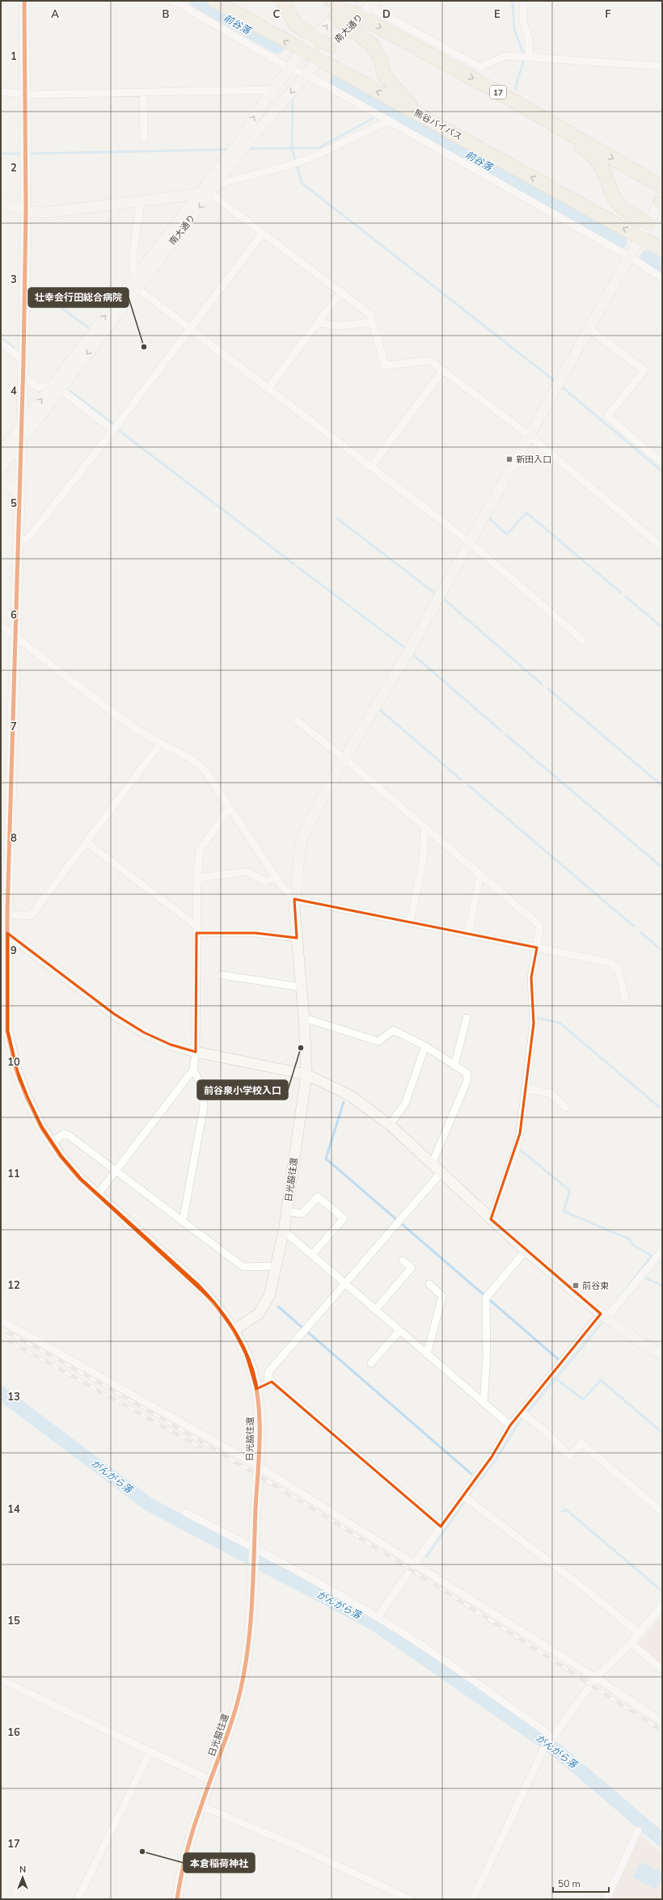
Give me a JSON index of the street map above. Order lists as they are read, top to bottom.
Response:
{
  "streets": {
    "highway": ["17", "熊谷バイパス"],
    "street": ["南大通り", "日光脇往還"]
  },
  "crossings": [
    ["南大通り", "17"],
    ["南大通り", "熊谷バイパス"],
    ["17", "熊谷バイパス"],
    ["熊谷バイパス", "日光脇往還"]
  ],
  "water": ["前谷落", "がんがら落"],
  "places": {
    "other": ["壮幸会行田総合病院", "前谷泉小学校入口", "本倉稲荷神社"],
    "transit": ["新田入口", "前谷東"]
  },
  "scale_bar": "50 m",
  "north": "top",
  "grid": {
    "columns": [
      "A",
      "B",
      "C",
      "D",
      "E",
      "F"
    ],
    "rows": [
      "1",
      "2",
      "3",
      "4",
      "5",
      "6",
      "7",
      "8",
      "9",
      "10",
      "11",
      "12",
      "13",
      "14",
      "15",
      "16",
      "17"
    ]
  }
}
